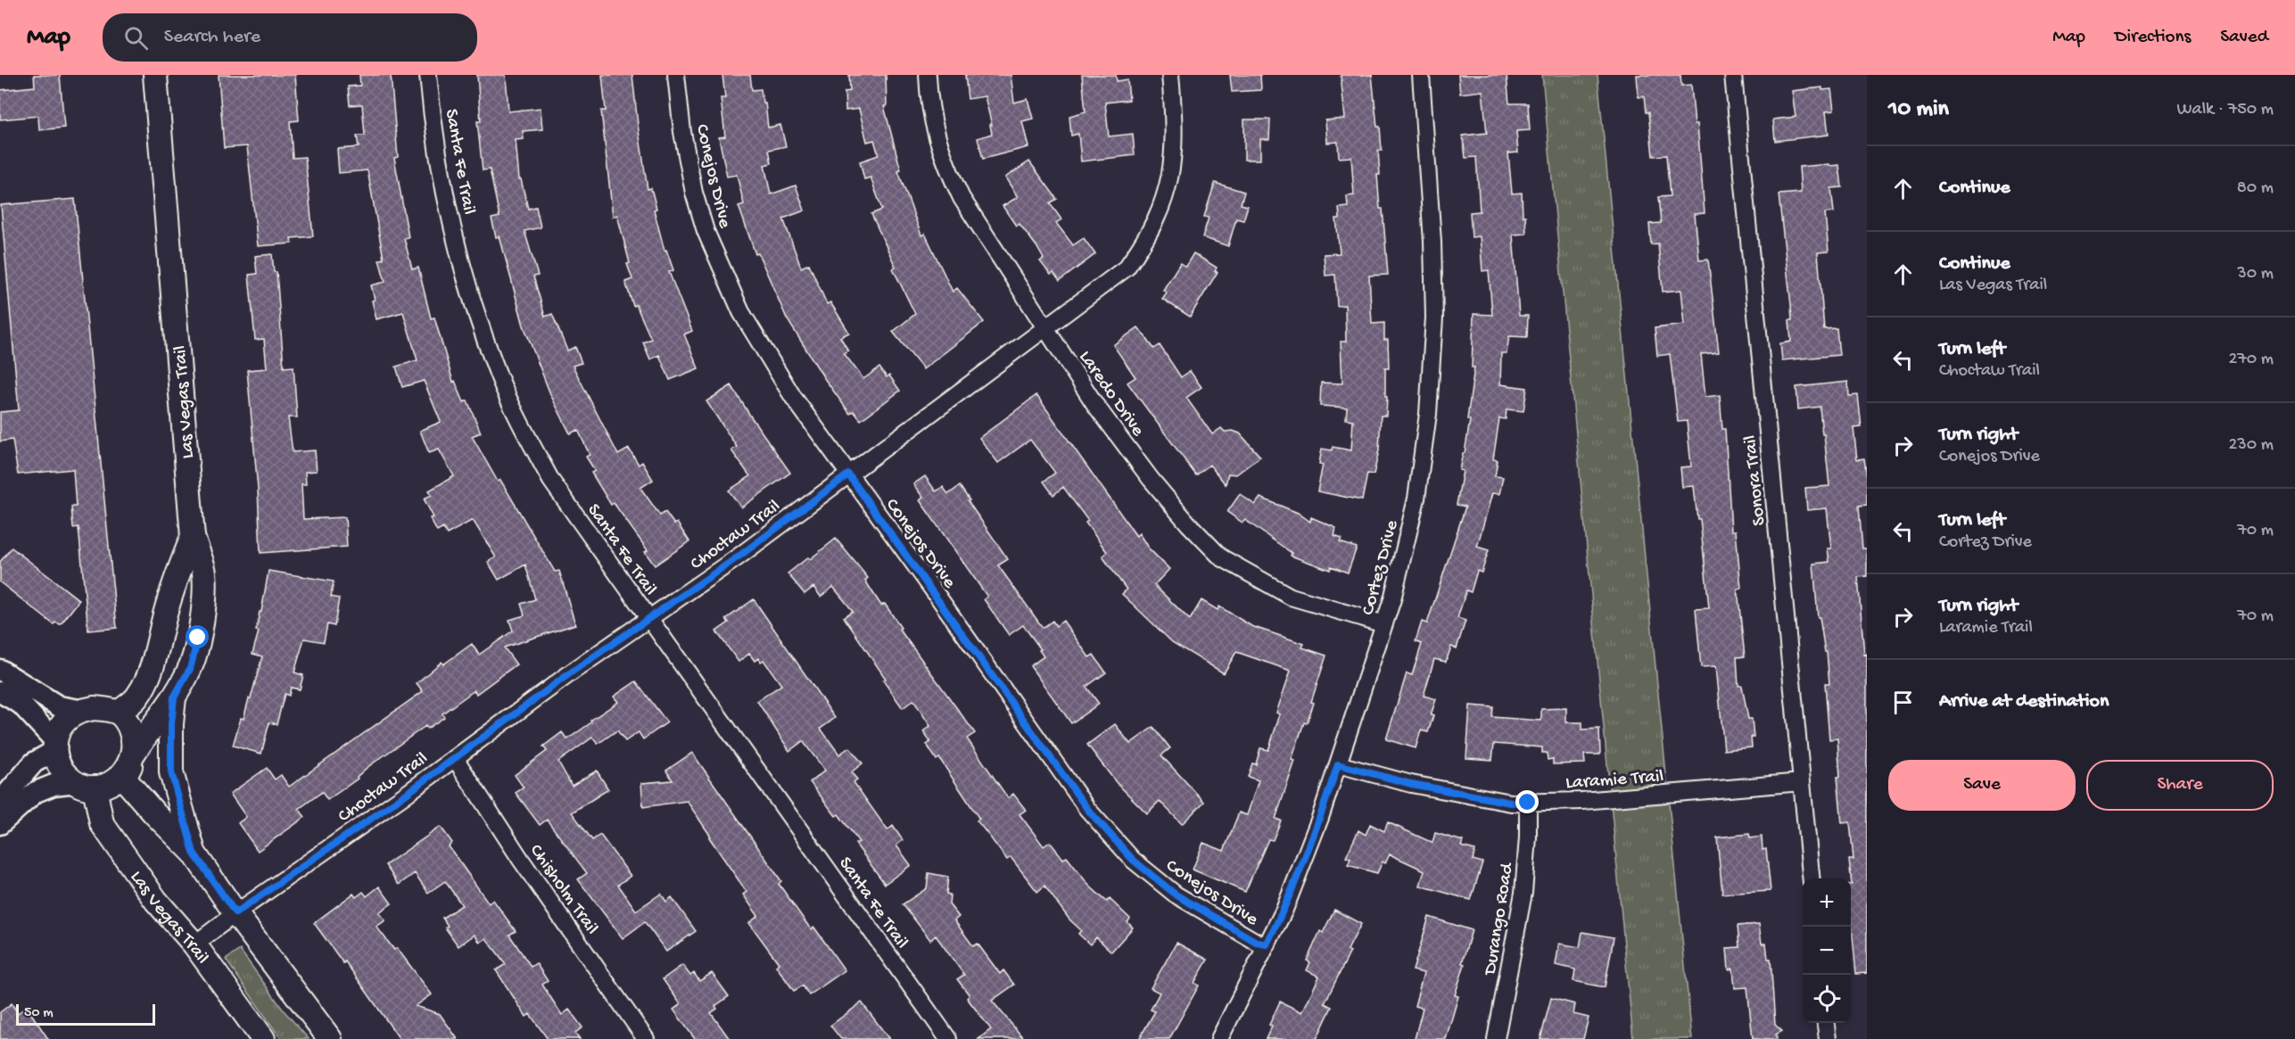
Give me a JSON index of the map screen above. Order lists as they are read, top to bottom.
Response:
{
  "streets": {
    "main road": ["Las Vegas Trail"],
    "street": [
      "Santa Fe Trail",
      "Conejos Drive",
      "Laredo Drive",
      "Sonora Trail",
      "Choctaw Trail",
      "Cortez Drive",
      "Laramie Trail",
      "Chisholm Trail",
      "Durango Road"
    ]
  },
  "crossings": [
    ["Santa Fe Trail", "Choctaw Trail"],
    ["Conejos Drive", "Choctaw Trail"],
    ["Conejos Drive", "Cortez Drive"],
    ["Laredo Drive", "Choctaw Trail"],
    ["Laredo Drive", "Cortez Drive"],
    ["Las Vegas Trail", "Choctaw Trail"],
    ["Sonora Trail", "Laramie Trail"],
    ["Choctaw Trail", "Chisholm Trail"],
    ["Cortez Drive", "Laramie Trail"],
    ["Laramie Trail", "Durango Road"]
  ],
  "scale_bar": "50 m",
  "page": {
    "header": "Map",
    "search": "Search here",
    "nav": ["Map", "Directions", "Saved"],
    "heading": ["10 min", "Walk · 750 m"],
    "list": [
      ["Continue", "80 m"],
      ["Continue", "Las Vegas Trail", "30 m"],
      ["Turn left", "Choctaw Trail", "270 m"],
      ["Turn right", "Conejos Drive", "230 m"],
      ["Turn left", "Cortez Drive", "70 m"],
      ["Turn right", "Laramie Trail", "70 m"],
      "Arrive at destination"
    ],
    "buttons": ["Save", "Share"],
    "map_buttons": ["+", "−"],
    "scale": "50 m"
  }
}
